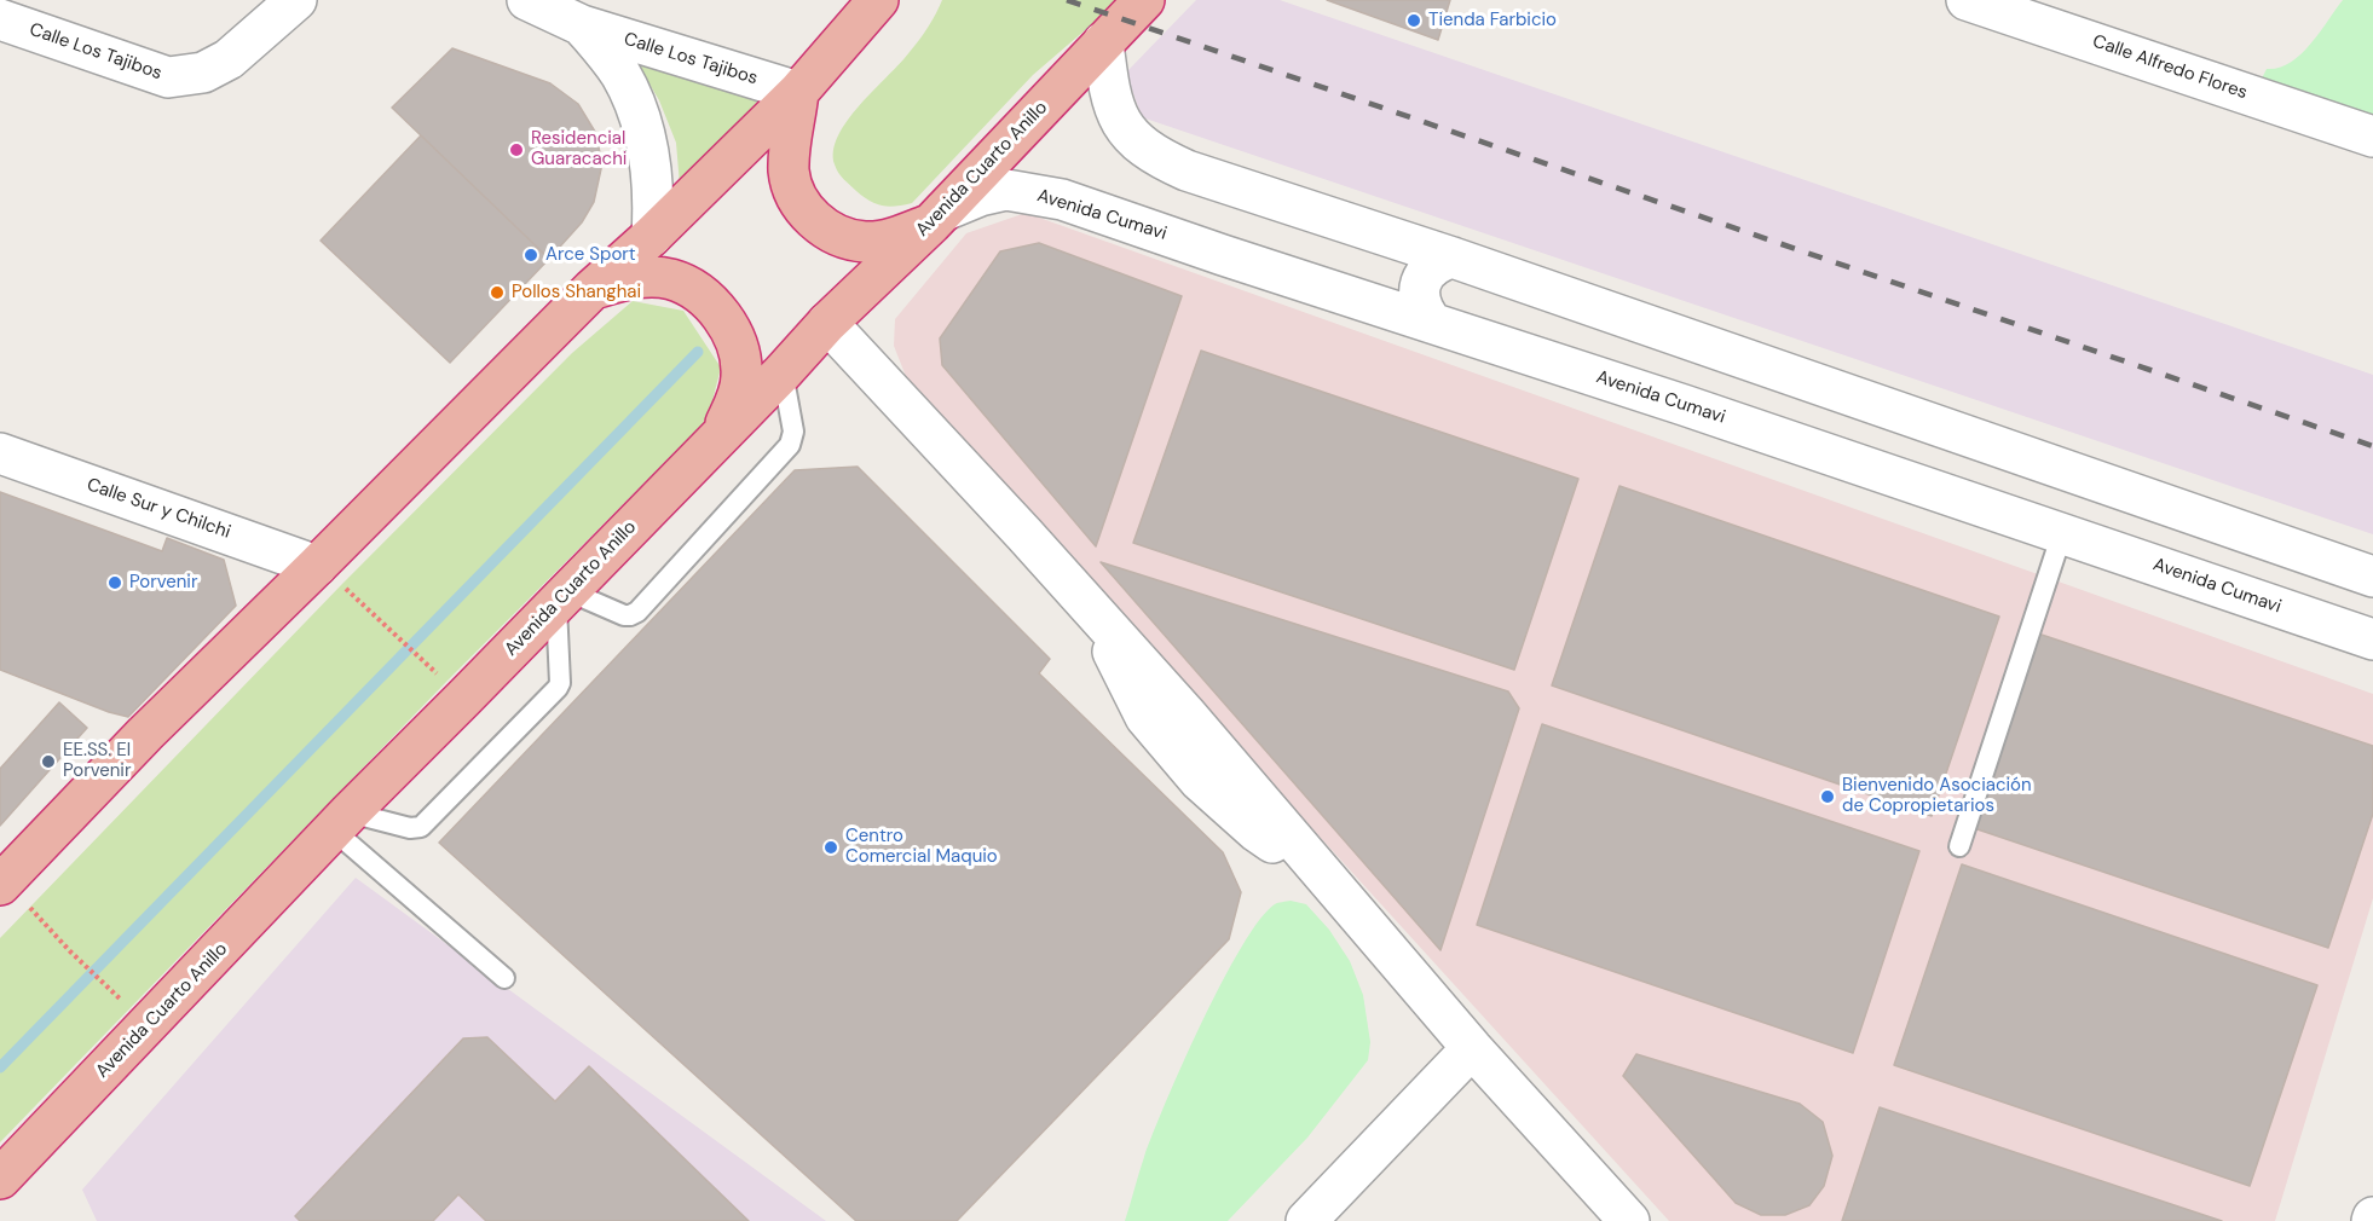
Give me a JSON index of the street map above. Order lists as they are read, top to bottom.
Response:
{
  "streets": {
    "highway": ["Avenida Cuarto Anillo"],
    "street": [
      "Calle Los Tajibos",
      "Calle Alfredo Flores",
      "Avenida Cumavi",
      "Calle Sur y Chilchi"
    ]
  },
  "crossings": [
    ["Avenida Cuarto Anillo", "Avenida Cumavi"]
  ],
  "places": [
    "Tienda Farbicio",
    "Residencial Guaracachi",
    "Arce Sport",
    "Pollos Shanghai",
    "Porvenir",
    "EE.SS. El Porvenir",
    "Bienvenido Asociación de Copropietarios",
    "Centro Comercial Maquio"
  ]
}
